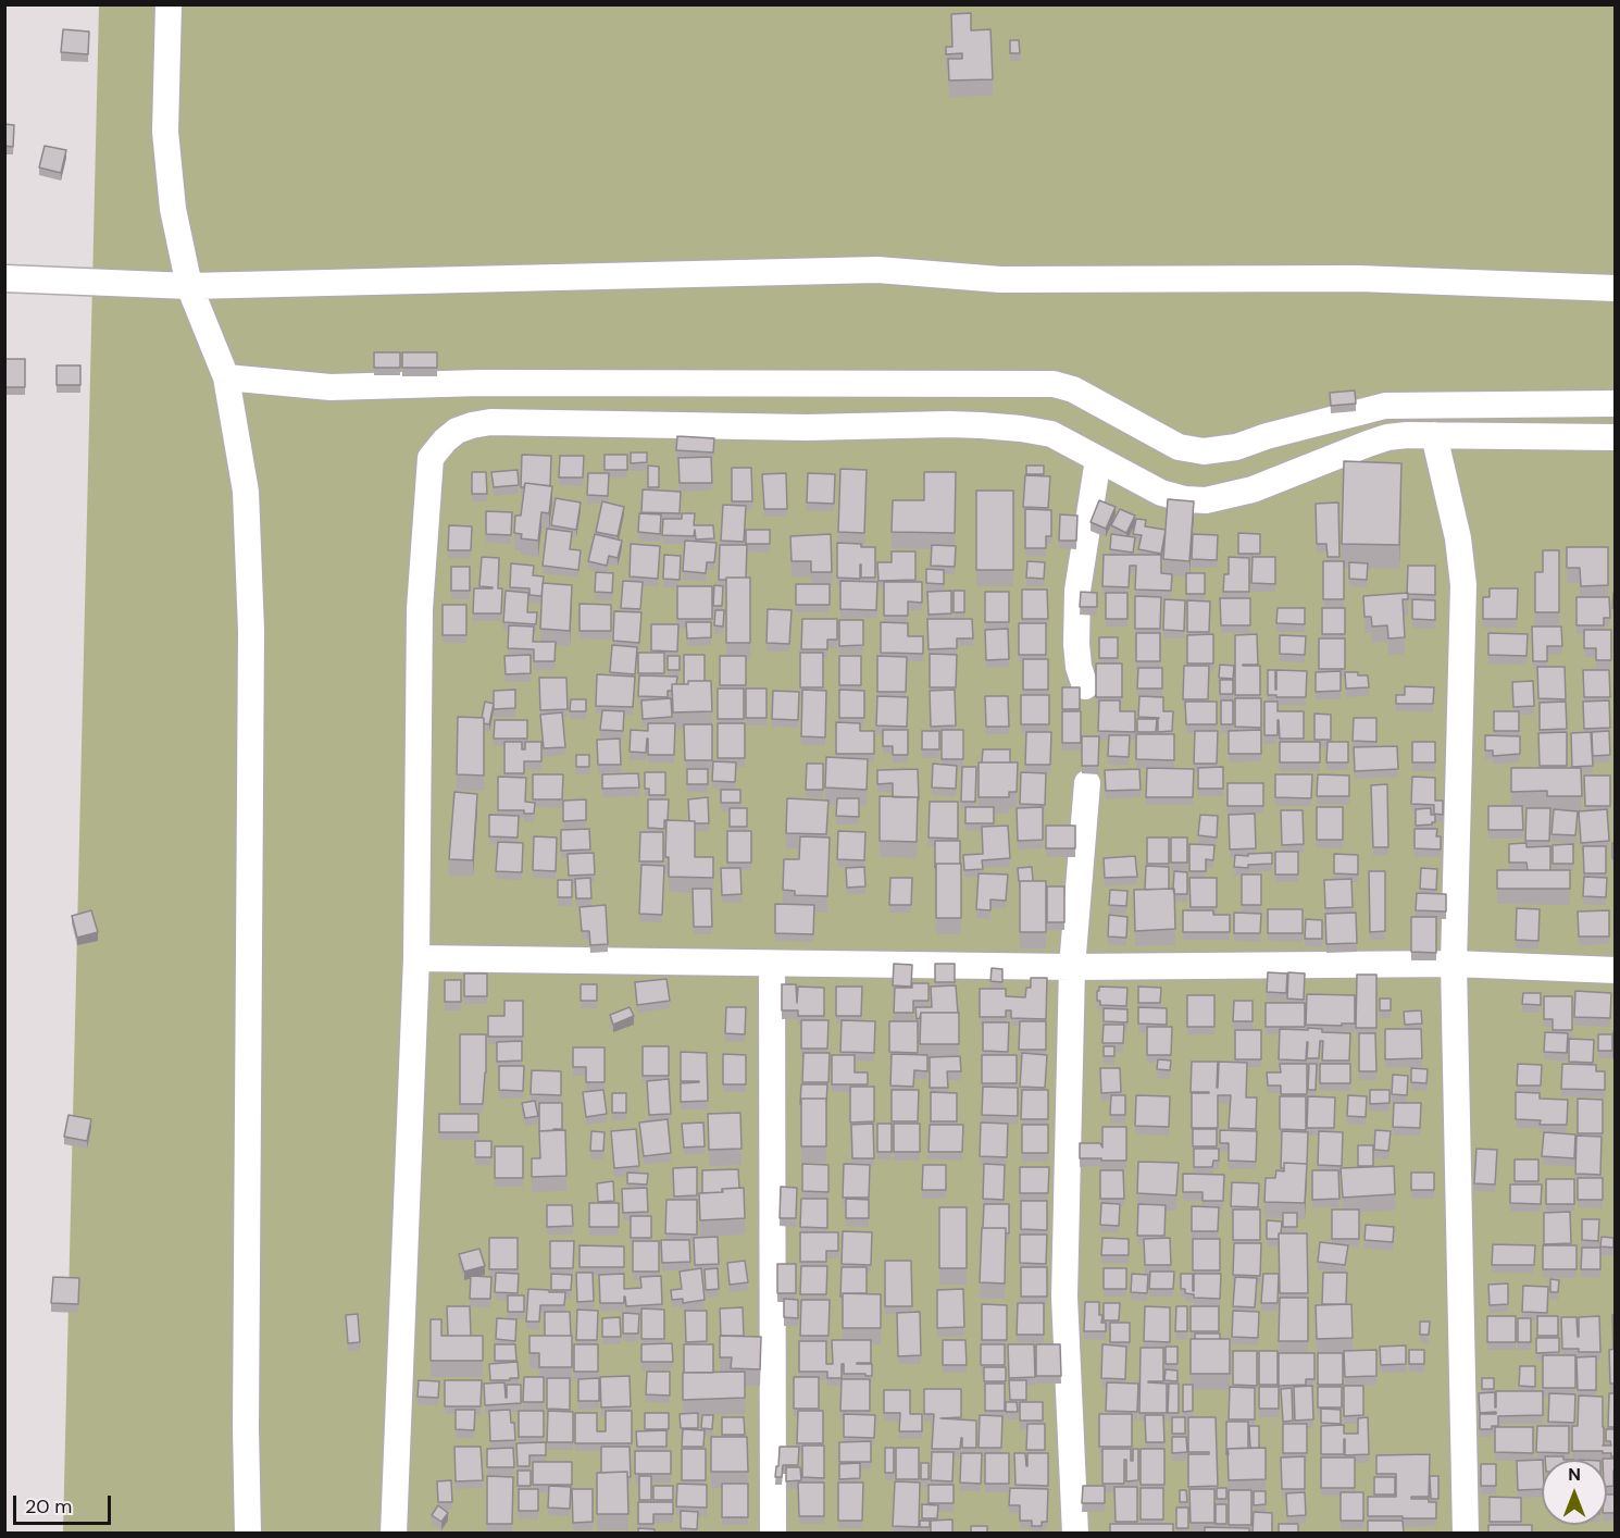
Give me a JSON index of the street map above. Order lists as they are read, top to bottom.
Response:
{
  "scale_bar": "20 m",
  "north": "top"
}
